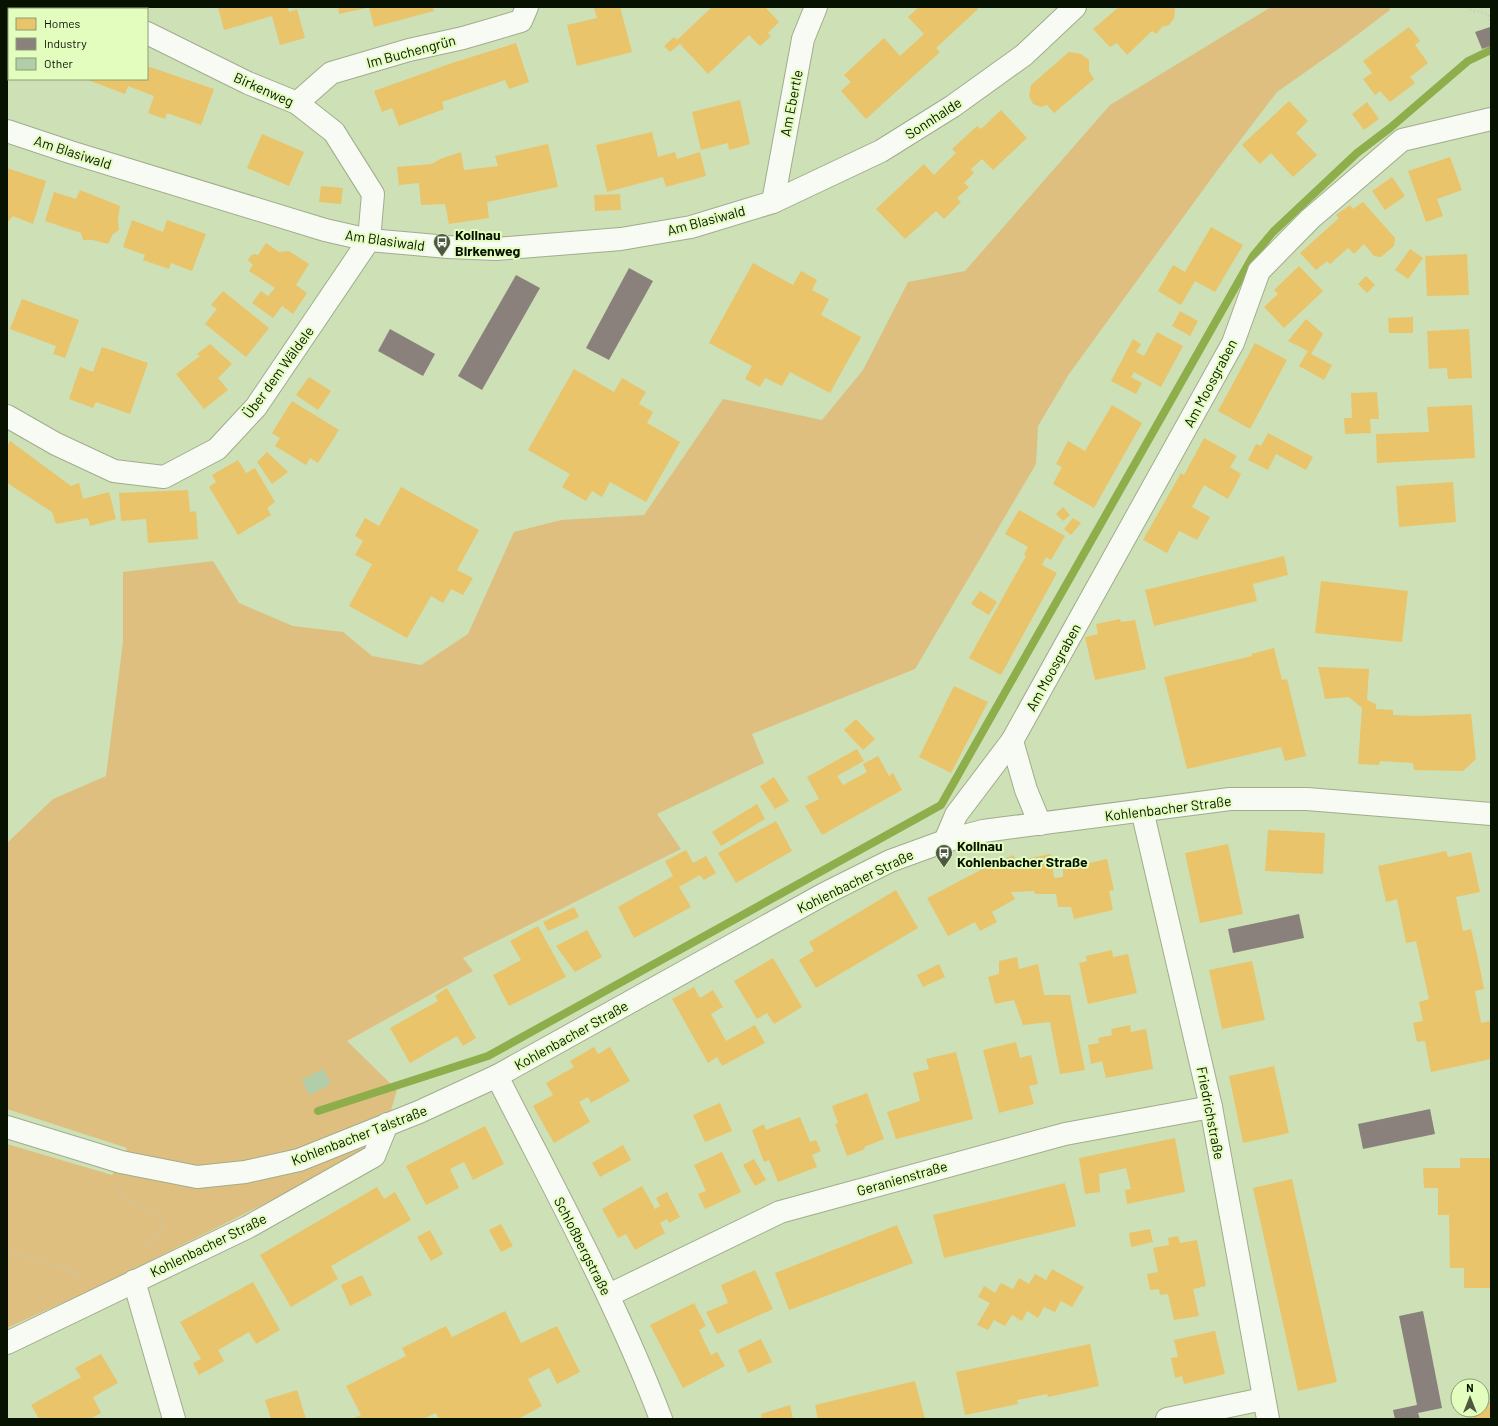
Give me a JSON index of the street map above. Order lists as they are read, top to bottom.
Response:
{
  "streets": {
    "street": [
      "Im Buchengrün",
      "Birkenweg",
      "Am Ebertle",
      "Sonnhalde",
      "Am Blasiwald",
      "Über dem Wäldele",
      "Am Moosgraben",
      "Kohlenbacher Straße",
      "Friedrichstraße",
      "Kohlenbacher Talstraße",
      "Geranienstraße",
      "Schloßbergstraße"
    ]
  },
  "crossings": [
    ["Im Buchengrün", "Birkenweg"],
    ["Birkenweg", "Am Blasiwald"],
    ["Birkenweg", "Über dem Wäldele"],
    ["Am Ebertle", "Sonnhalde"],
    ["Am Ebertle", "Am Blasiwald"],
    ["Sonnhalde", "Am Blasiwald"],
    ["Am Blasiwald", "Über dem Wäldele"],
    ["Am Moosgraben", "Kohlenbacher Straße"],
    ["Kohlenbacher Straße", "Friedrichstraße"],
    ["Kohlenbacher Straße", "Kohlenbacher Talstraße"],
    ["Kohlenbacher Straße", "Schloßbergstraße"],
    ["Friedrichstraße", "Geranienstraße"],
    ["Kohlenbacher Talstraße", "Schloßbergstraße"],
    ["Geranienstraße", "Schloßbergstraße"]
  ],
  "places": {
    "bus stop": ["Kollnau Birkenweg", "Kollnau Kohlenbacher Straße"]
  },
  "legend": ["Homes", "Industry", "Other"],
  "north": "top"
}
